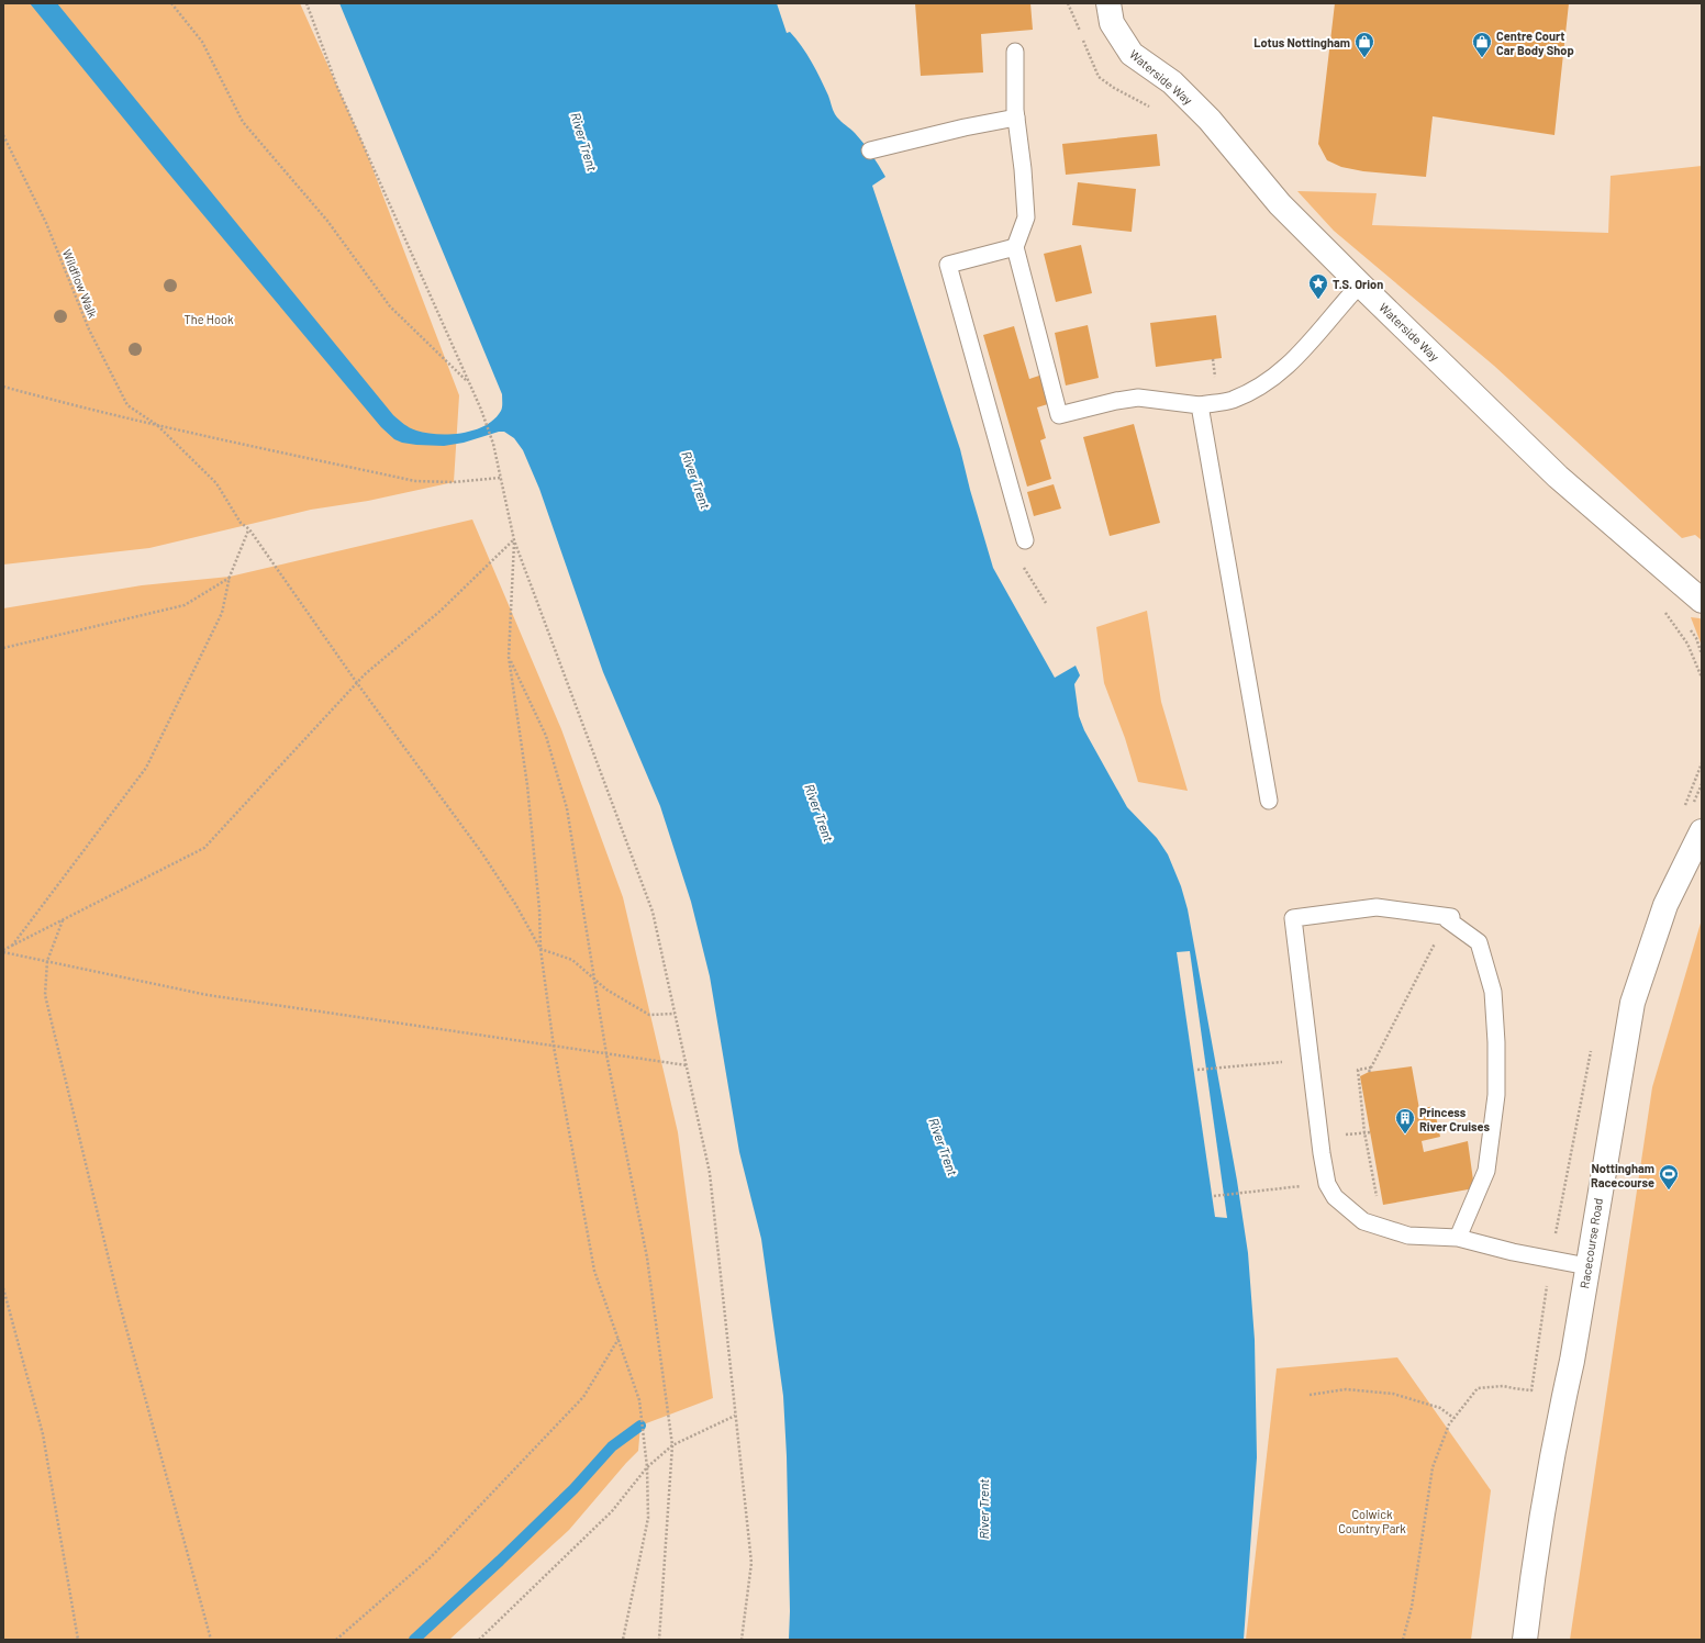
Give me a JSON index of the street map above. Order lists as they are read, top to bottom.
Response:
{
  "streets": {
    "street": ["Waterside Way", "Racecourse Road"],
    "path": ["Wildflow Walk"]
  },
  "water": ["River Trent"],
  "parks": ["The Hook", "Colwick Country Park"],
  "places": {
    "shop": ["Lotus Nottingham", "Centre Court Car Body Shop"],
    "place": ["T.S. Orion"],
    "building": ["Princess River Cruises"],
    "sports": ["Nottingham Racecourse"]
  }
}
